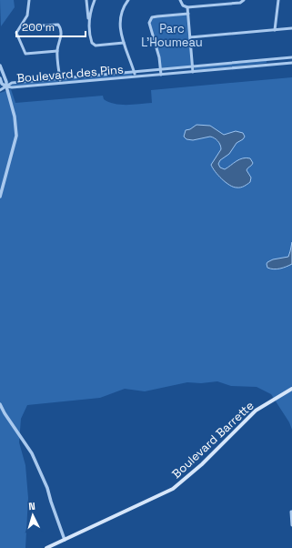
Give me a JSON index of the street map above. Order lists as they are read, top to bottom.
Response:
{
  "streets": {
    "main road": ["Boulevard Barrette"],
    "street": ["Boulevard des Pins"]
  },
  "parks": ["Parc L'Houmeau"],
  "scale_bar": "200 m",
  "north": "top"
}
